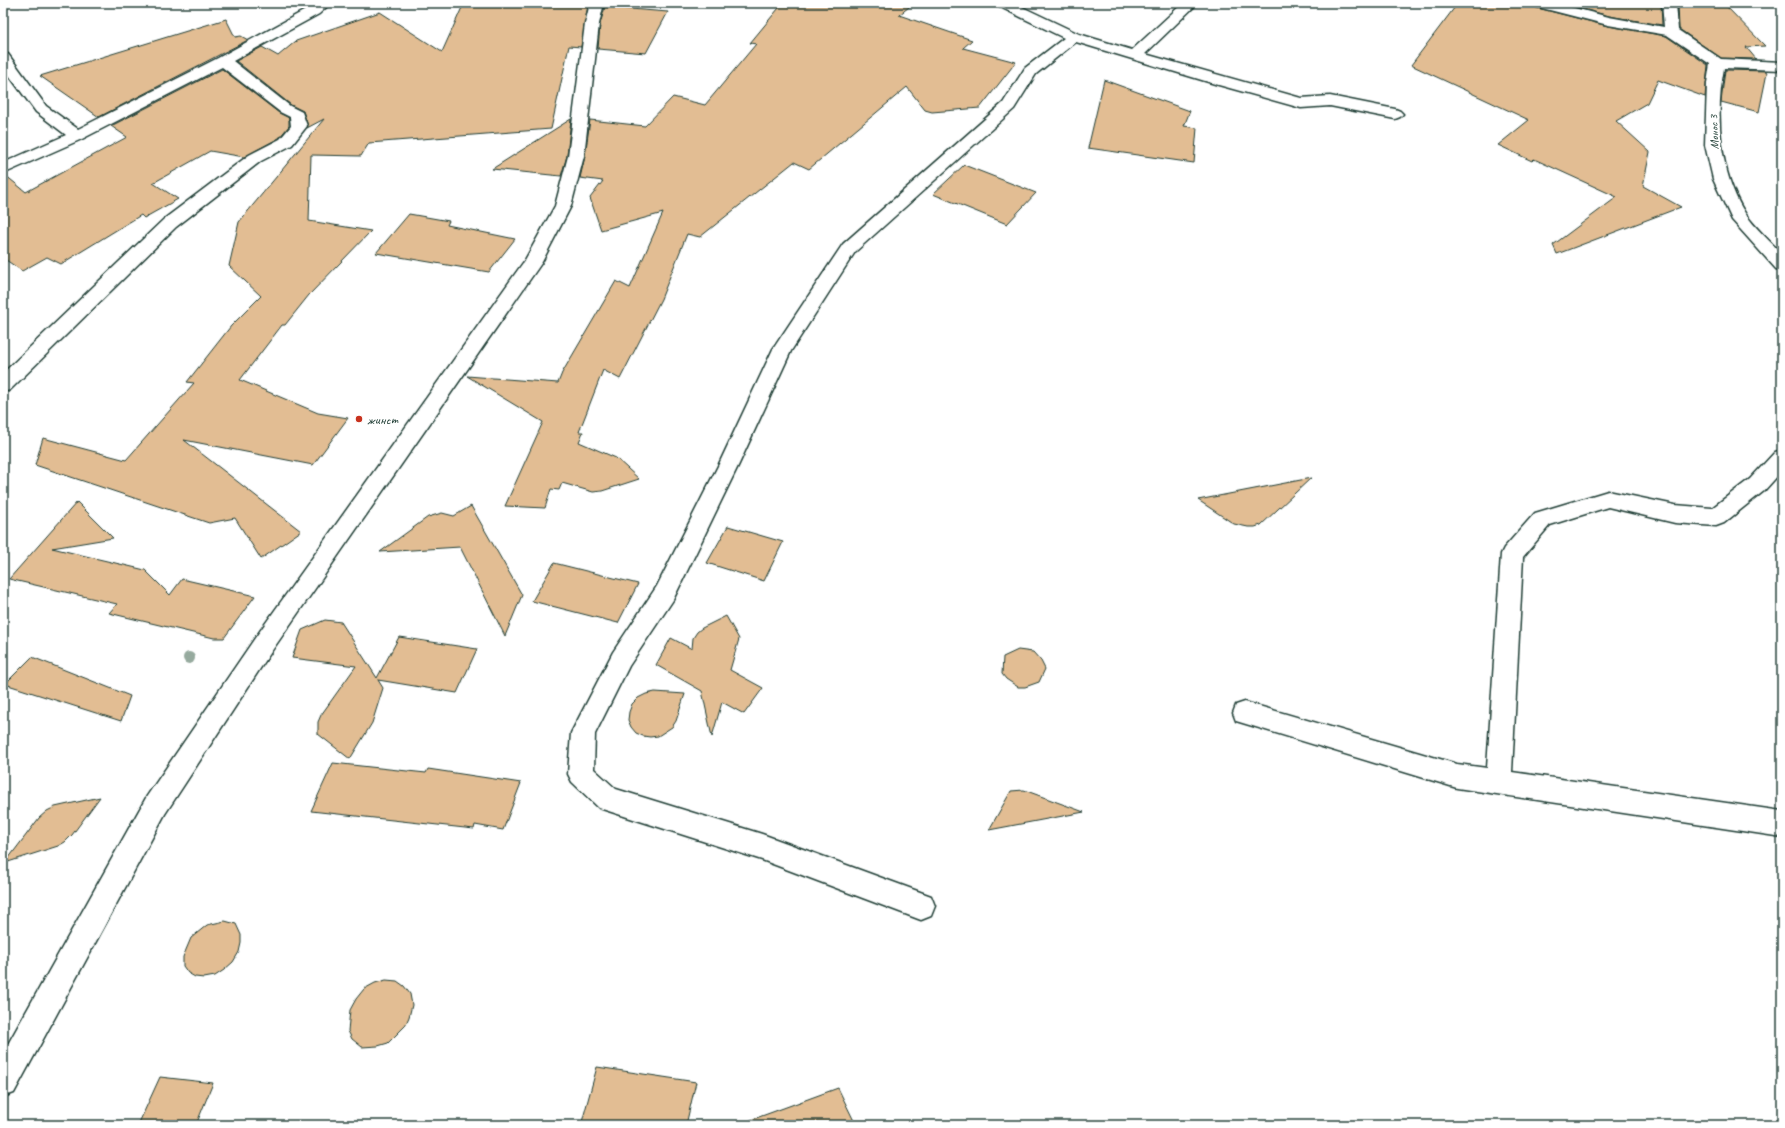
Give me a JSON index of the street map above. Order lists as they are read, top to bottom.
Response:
{
  "streets": {
    "street": ["Монос 3"]
  },
  "places": ["жинст"]
}
